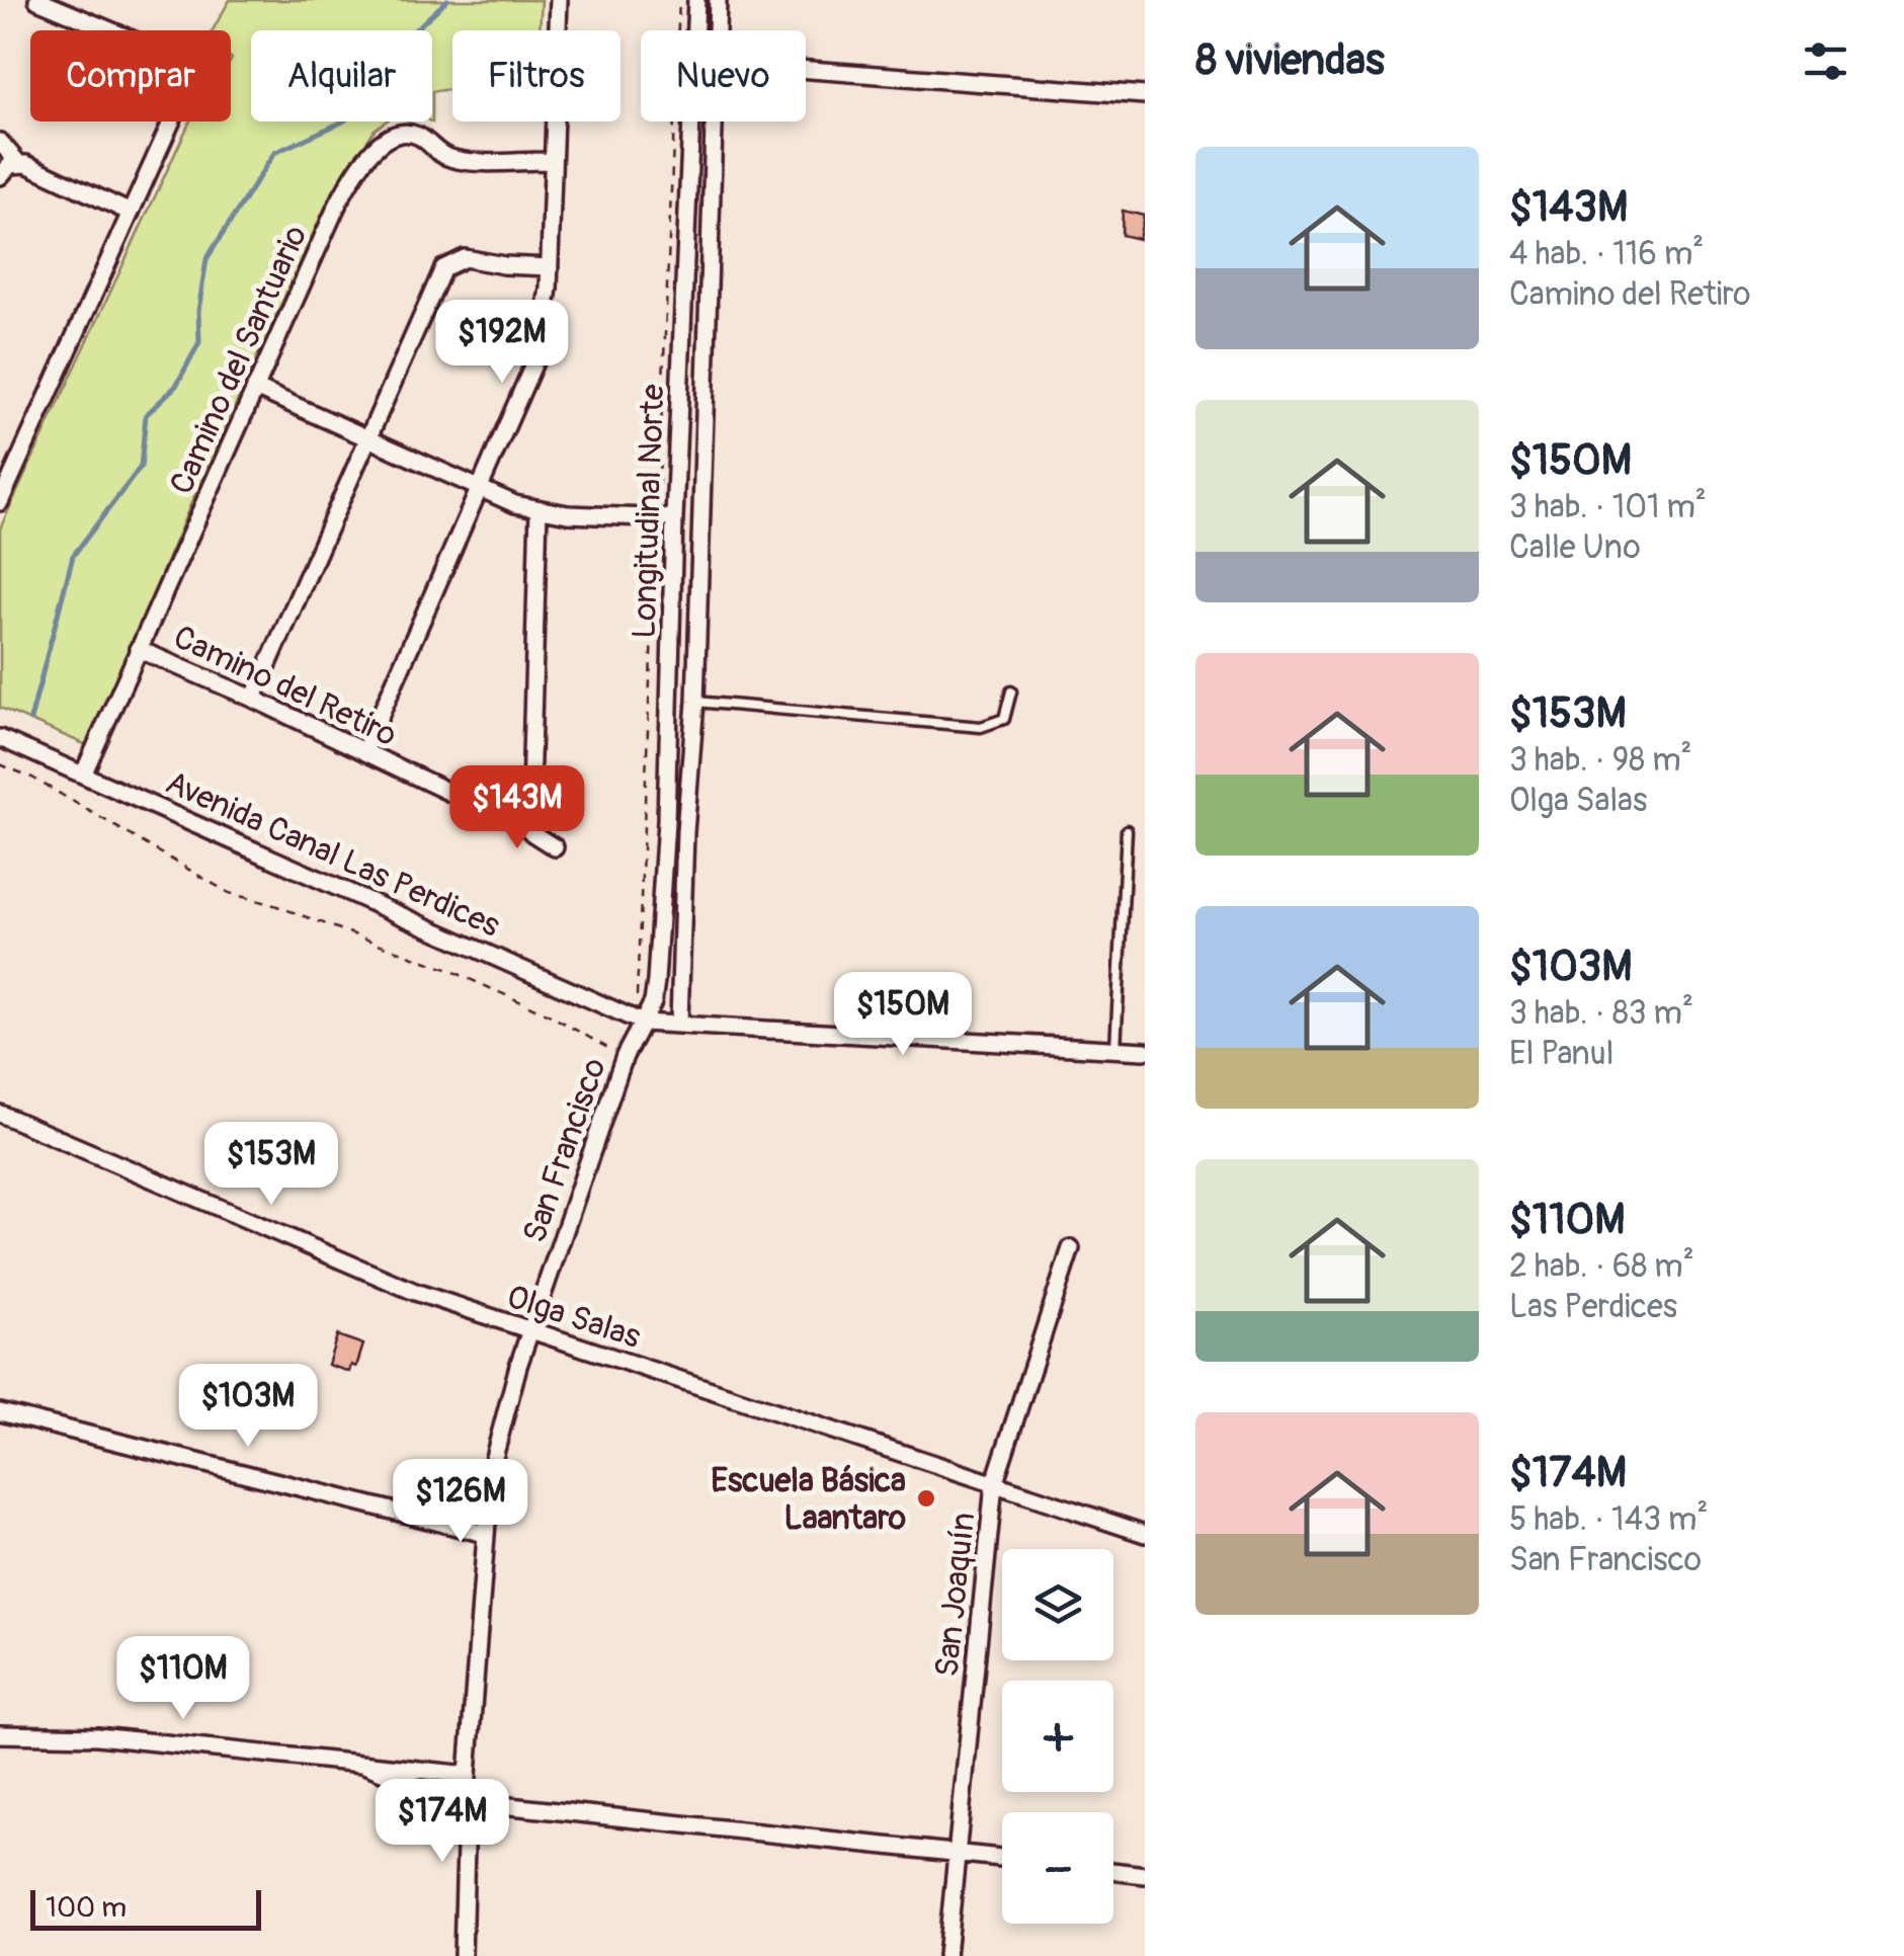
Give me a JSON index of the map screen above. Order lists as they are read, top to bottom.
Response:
{
  "streets": {
    "street": [
      "Camino del Santuario",
      "Longitudinal Norte",
      "Camino del Retiro",
      "Avenida Canal Las Perdices",
      "San Francisco",
      "Olga Salas",
      "San Joaquín"
    ]
  },
  "crossings": [
    ["Camino del Santuario", "Camino del Retiro"],
    ["Camino del Santuario", "Avenida Canal Las Perdices"],
    ["Longitudinal Norte", "Avenida Canal Las Perdices"],
    ["Longitudinal Norte", "San Francisco"],
    ["Avenida Canal Las Perdices", "San Francisco"],
    ["San Francisco", "Olga Salas"],
    ["Olga Salas", "San Joaquín"]
  ],
  "places": ["Escuela Básica Laantaro"],
  "scale_bar": "100 m",
  "page": {
    "heading": "8 viviendas",
    "chip": [
      "Comprar",
      "Alquilar",
      "Filtros",
      "Nuevo"
    ],
    "list": [
      {
        "name": "$143M",
        "note": "4 hab. · 116 m² · Camino del Retiro"
      },
      {
        "name": "$150M",
        "note": "3 hab. · 101 m² · Calle Uno"
      },
      {
        "name": "$153M",
        "note": "3 hab. · 98 m² · Olga Salas"
      },
      {
        "name": "$103M",
        "note": "3 hab. · 83 m² · El Panul"
      },
      {
        "name": "$110M",
        "note": "2 hab. · 68 m² · Las Perdices"
      },
      {
        "name": "$174M",
        "note": "5 hab. · 143 m² · San Francisco"
      }
    ],
    "price": [
      "$192M",
      "$143M",
      "$150M",
      "$153M",
      "$103M",
      "$126M",
      "$110M",
      "$174M"
    ],
    "map_buttons": ["+", "−"],
    "scale": "100 m"
  }
}
